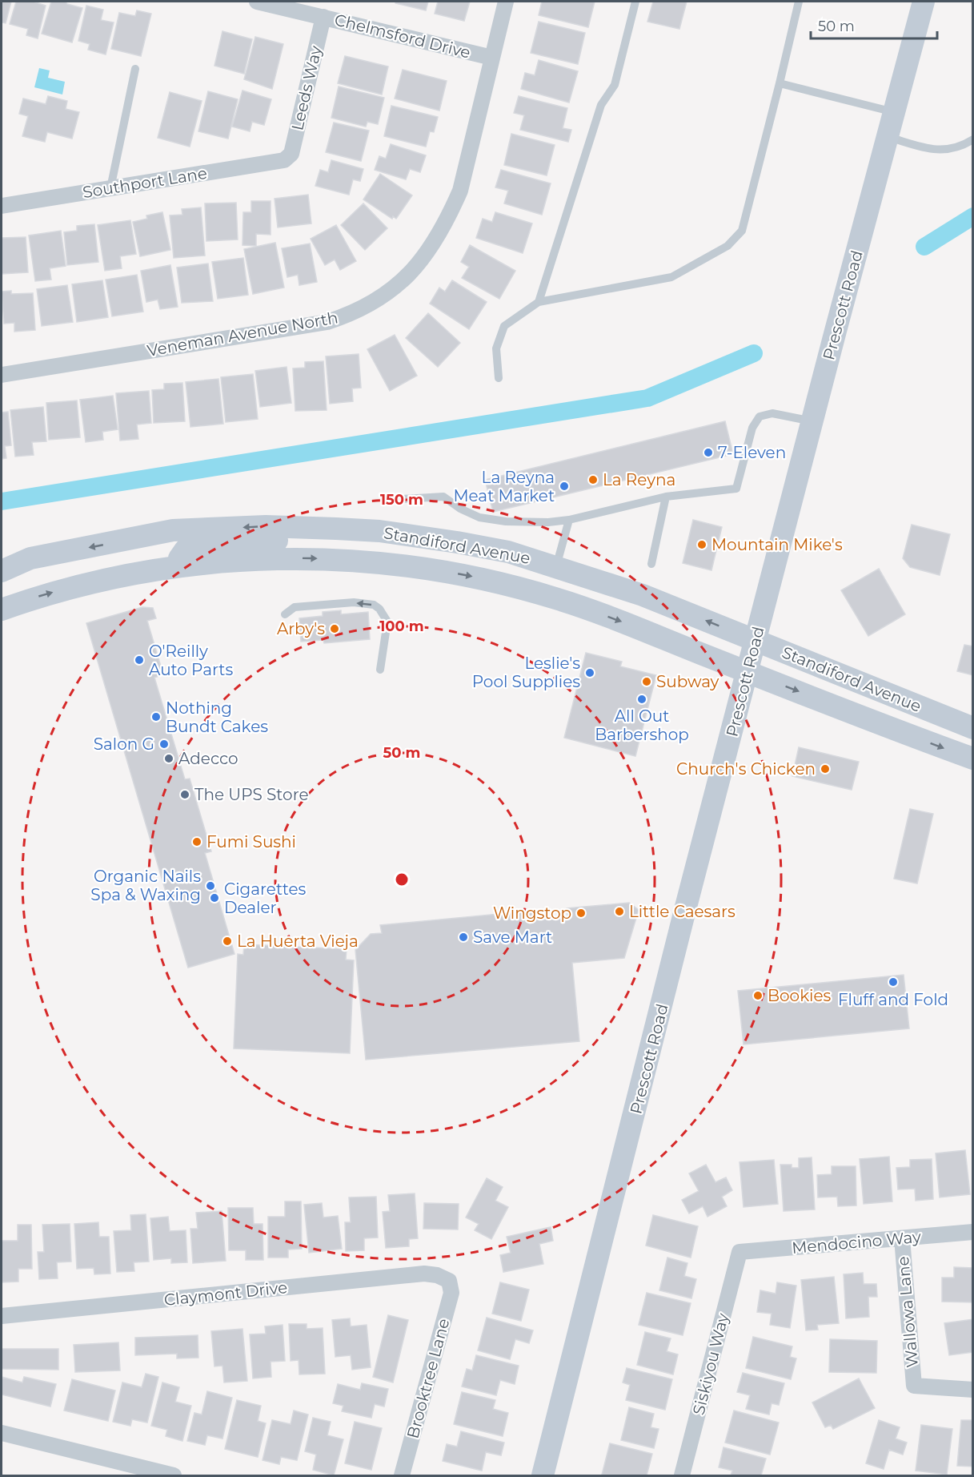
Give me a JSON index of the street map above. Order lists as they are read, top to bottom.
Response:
{
  "streets": {
    "main road": ["Prescott Road", "Standiford Avenue"],
    "street": [
      "Chelmsford Drive",
      "Leeds Way",
      "Southport Lane",
      "Veneman Avenue North",
      "Mendocino Way",
      "Claymont Drive",
      "Wallowa Lane",
      "Siskiyou Way",
      "Brooktree Lane"
    ]
  },
  "crossings": [
    ["Chelmsford Drive", "Leeds Way"],
    ["Chelmsford Drive", "Veneman Avenue North"],
    ["Leeds Way", "Southport Lane"],
    ["Prescott Road", "Standiford Avenue"],
    ["Mendocino Way", "Wallowa Lane"],
    ["Mendocino Way", "Siskiyou Way"],
    ["Claymont Drive", "Brooktree Lane"]
  ],
  "places": [
    "7-Eleven",
    "La Reyna",
    "La Reyna Meat Market",
    "Mountain Mike's",
    "Arby's",
    "O'Reilly Auto Parts",
    "Leslie's Pool Supplies",
    "Subway",
    "All Out Barbershop",
    "Nothing Bundt Cakes",
    "Salon G",
    "Adecco",
    "Church's Chicken",
    "The UPS Store",
    "Fumi Sushi",
    "Organic Nails Spa & Waxing",
    "Cigarettes Dealer",
    "Little Caesars",
    "Wingstop",
    "Save Mart",
    "La Huerta Vieja",
    "Fluff and Fold",
    "Bookies"
  ],
  "scale_bar": "50 m",
  "rings": ["150 m", "100 m", "50 m"]
}
